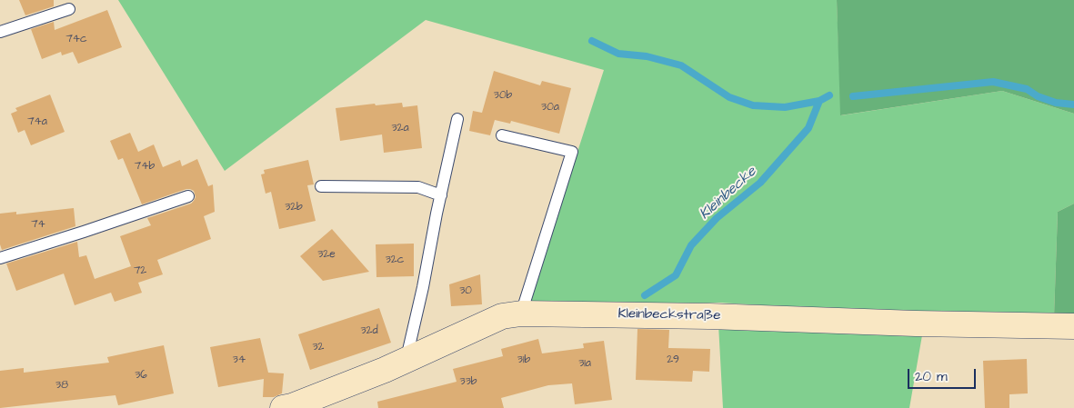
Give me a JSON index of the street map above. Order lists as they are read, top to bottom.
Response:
{
  "streets": {
    "street": ["Kleinbeckstraße"]
  },
  "water": ["Kleinbecke"],
  "house_numbers": [
    "74c",
    "30b",
    "30a",
    "74a",
    "32a",
    "74b",
    "32b",
    "74",
    "32e",
    "32c",
    "72",
    "30",
    "32d",
    "32",
    "34",
    "31b",
    "29",
    "31a",
    "36",
    "33b",
    "38"
  ],
  "scale_bar": "20 m"
}
